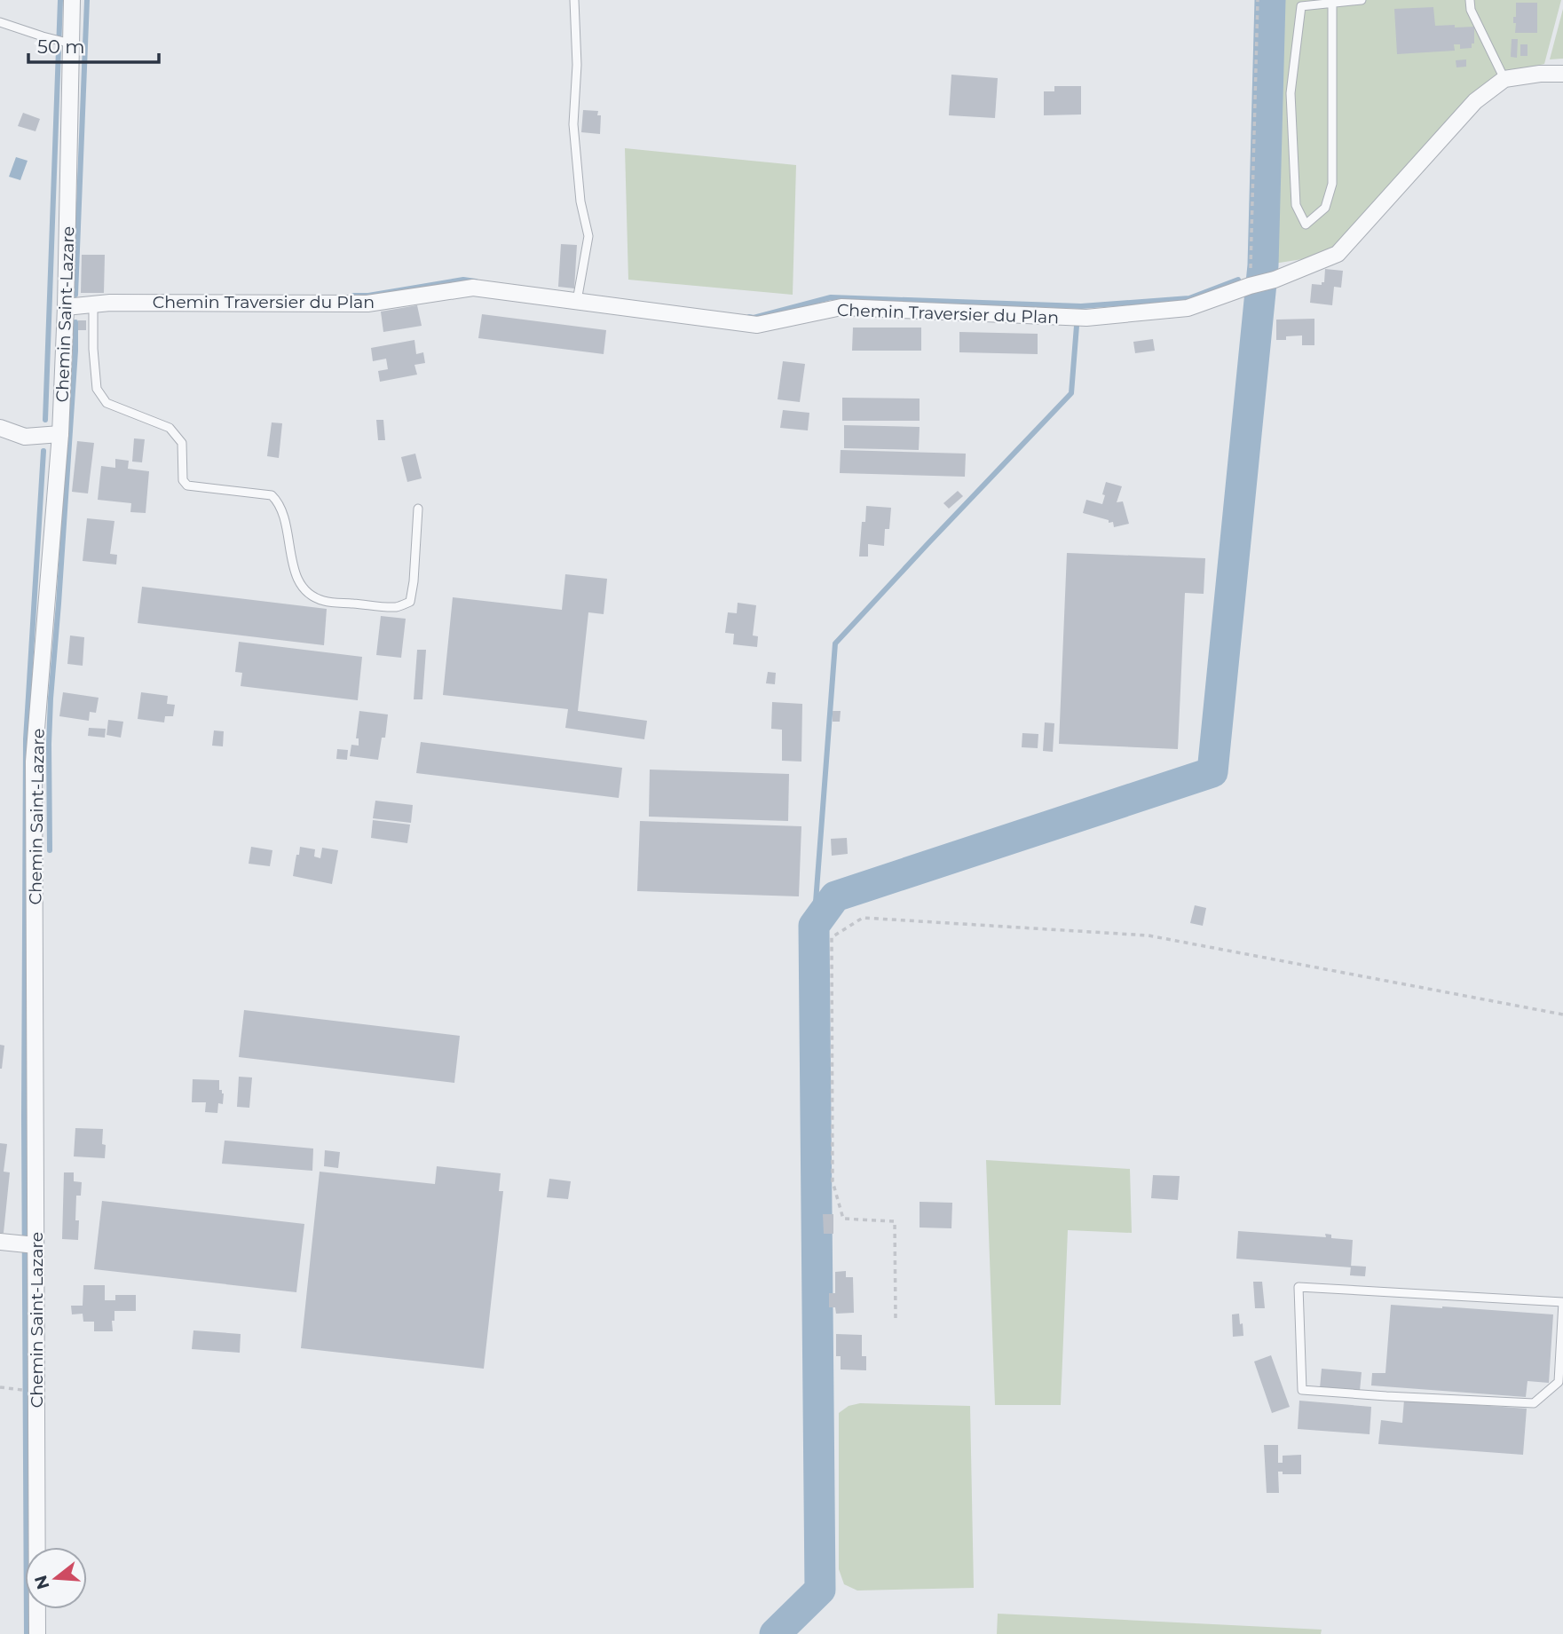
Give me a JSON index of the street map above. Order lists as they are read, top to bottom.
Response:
{
  "streets": {
    "street": ["Chemin Traversier du Plan", "Chemin Saint-Lazare"]
  },
  "crossings": [
    ["Chemin Traversier du Plan", "Chemin Saint-Lazare"]
  ],
  "scale_bar": "50 m",
  "north": "left"
}
